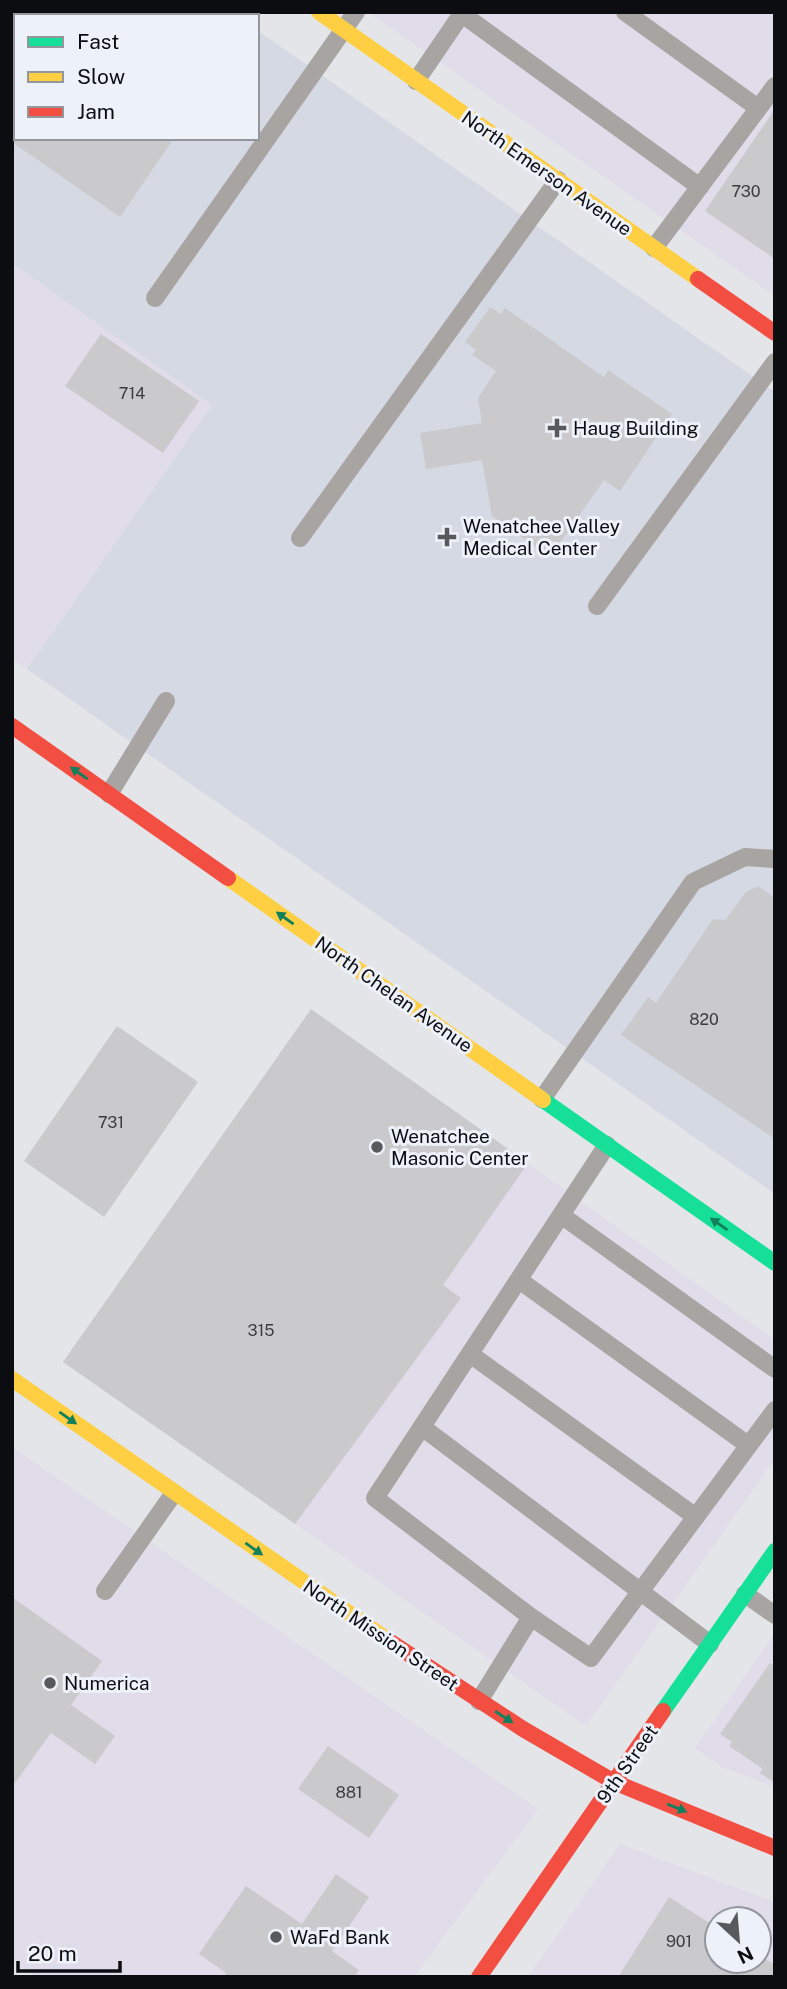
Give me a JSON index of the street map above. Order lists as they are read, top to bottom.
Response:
{
  "streets": {
    "main road": [
      "North Emerson Avenue",
      "North Chelan Avenue",
      "North Mission Street",
      "9th Street"
    ]
  },
  "crossings": [
    ["North Mission Street", "9th Street"]
  ],
  "one_way": ["North Chelan Avenue", "North Mission Street"],
  "places": {
    "health": ["Haug Building", "Wenatchee Valley Medical Center"],
    "other": ["Wenatchee Masonic Center", "Numerica", "WaFd Bank"]
  },
  "house_numbers": [
    "730",
    "714",
    "820",
    "731",
    "315",
    "881",
    "901"
  ],
  "legend": ["Fast", "Slow", "Jam"],
  "scale_bar": "20 m",
  "north": "bottom right"
}
